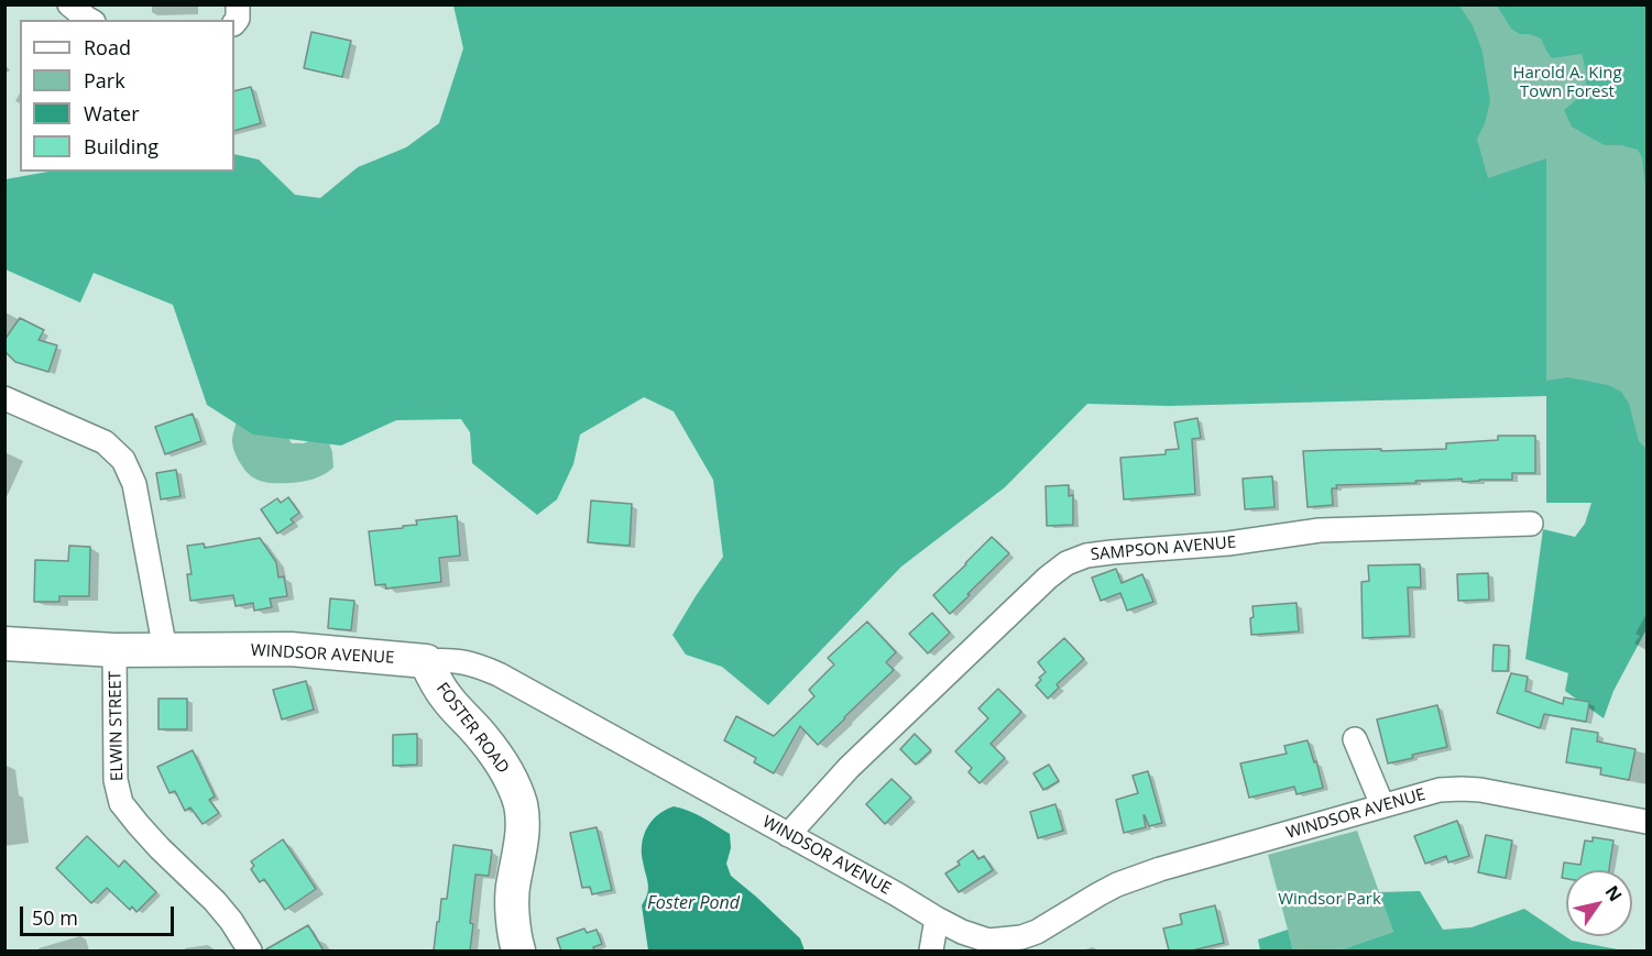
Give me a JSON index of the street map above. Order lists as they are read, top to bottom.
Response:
{
  "streets": {
    "street": [
      "SAMPSON AVENUE",
      "WINDSOR AVENUE",
      "ELWIN STREET",
      "FOSTER ROAD"
    ]
  },
  "crossings": [
    ["SAMPSON AVENUE", "WINDSOR AVENUE"],
    ["WINDSOR AVENUE", "ELWIN STREET"],
    ["WINDSOR AVENUE", "FOSTER ROAD"]
  ],
  "water": ["Foster Pond"],
  "parks": ["Harold A. King Town Forest", "Windsor Park"],
  "legend": [
    "Road",
    "Park",
    "Water",
    "Building"
  ],
  "scale_bar": "50 m",
  "north": "top right"
}
